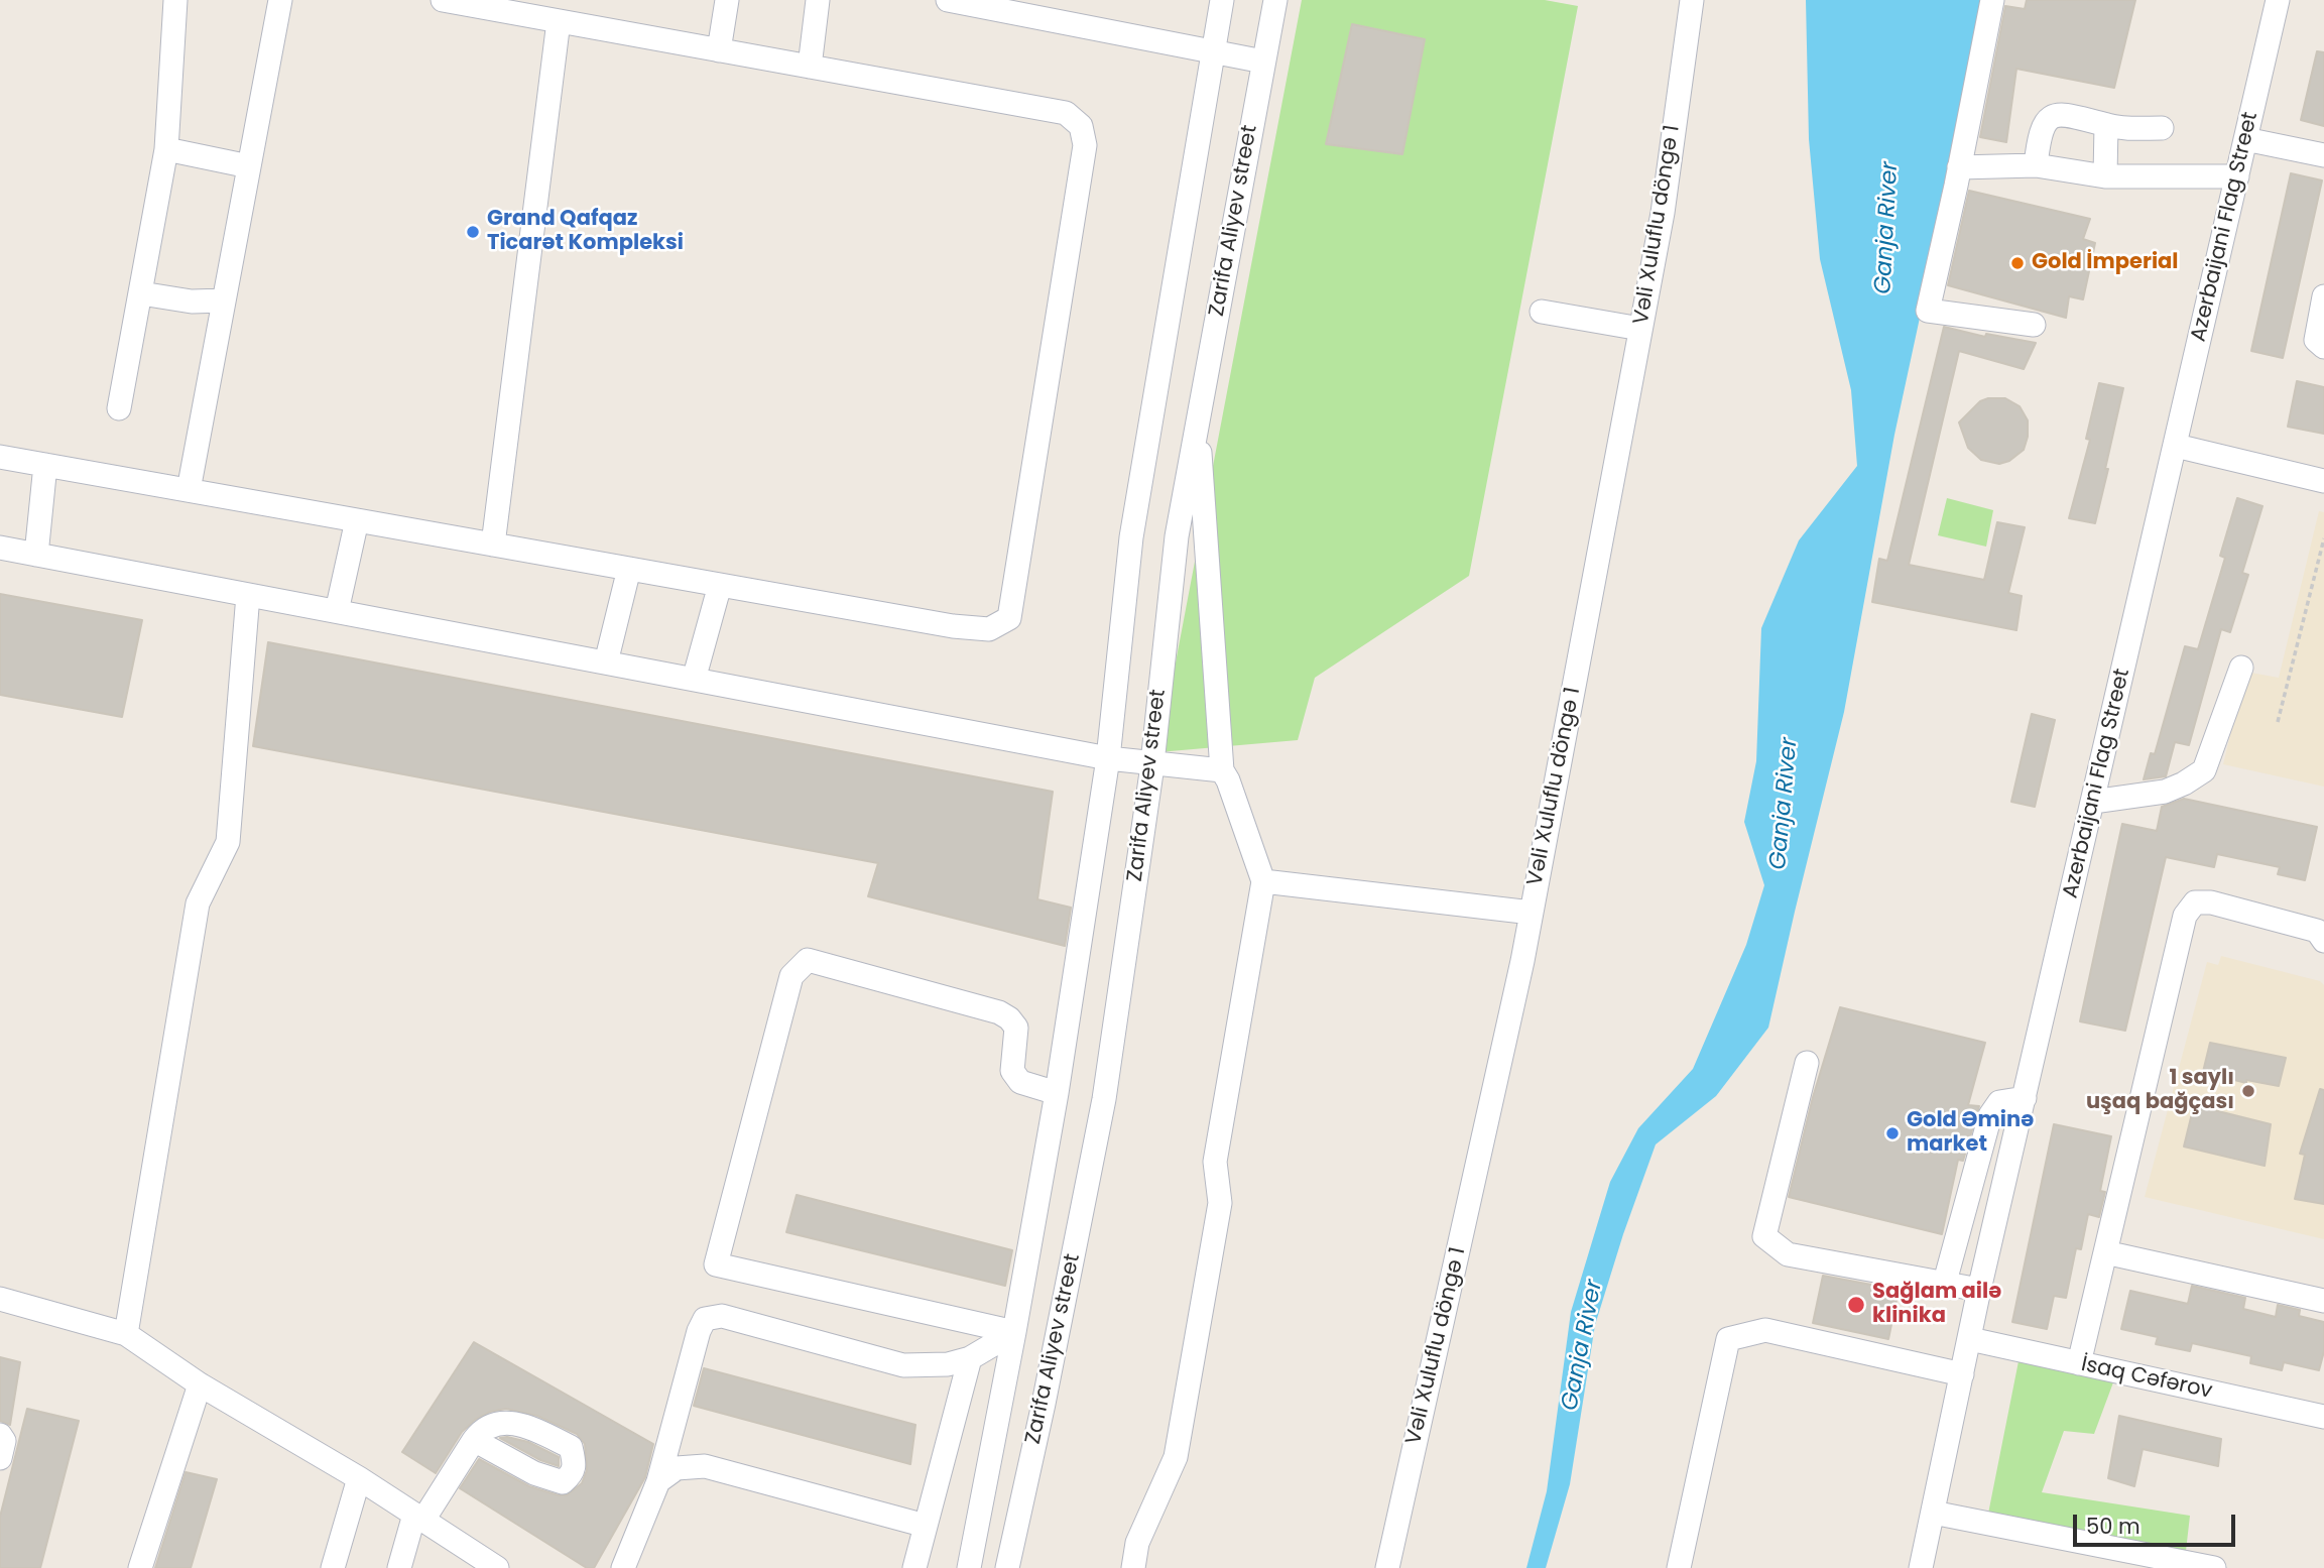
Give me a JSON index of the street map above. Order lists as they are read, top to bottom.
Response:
{
  "streets": {
    "street": [
      "Zarifa Aliyev street",
      "Vəli Xuluflu döngə 1",
      "Azerbaijani Flag Street",
      "İsaq Cəfərov"
    ]
  },
  "crossings": [
    ["Azerbaijani Flag Street", "İsaq Cəfərov"]
  ],
  "water": ["Ganja River"],
  "places": [
    "Grand Qafqaz Ticarət Kompleksi",
    "Gold İmperial",
    "1 saylı uşaq bağçası",
    "Gold Əminə market",
    "Sağlam ailə klinika"
  ],
  "scale_bar": "50 m"
}
